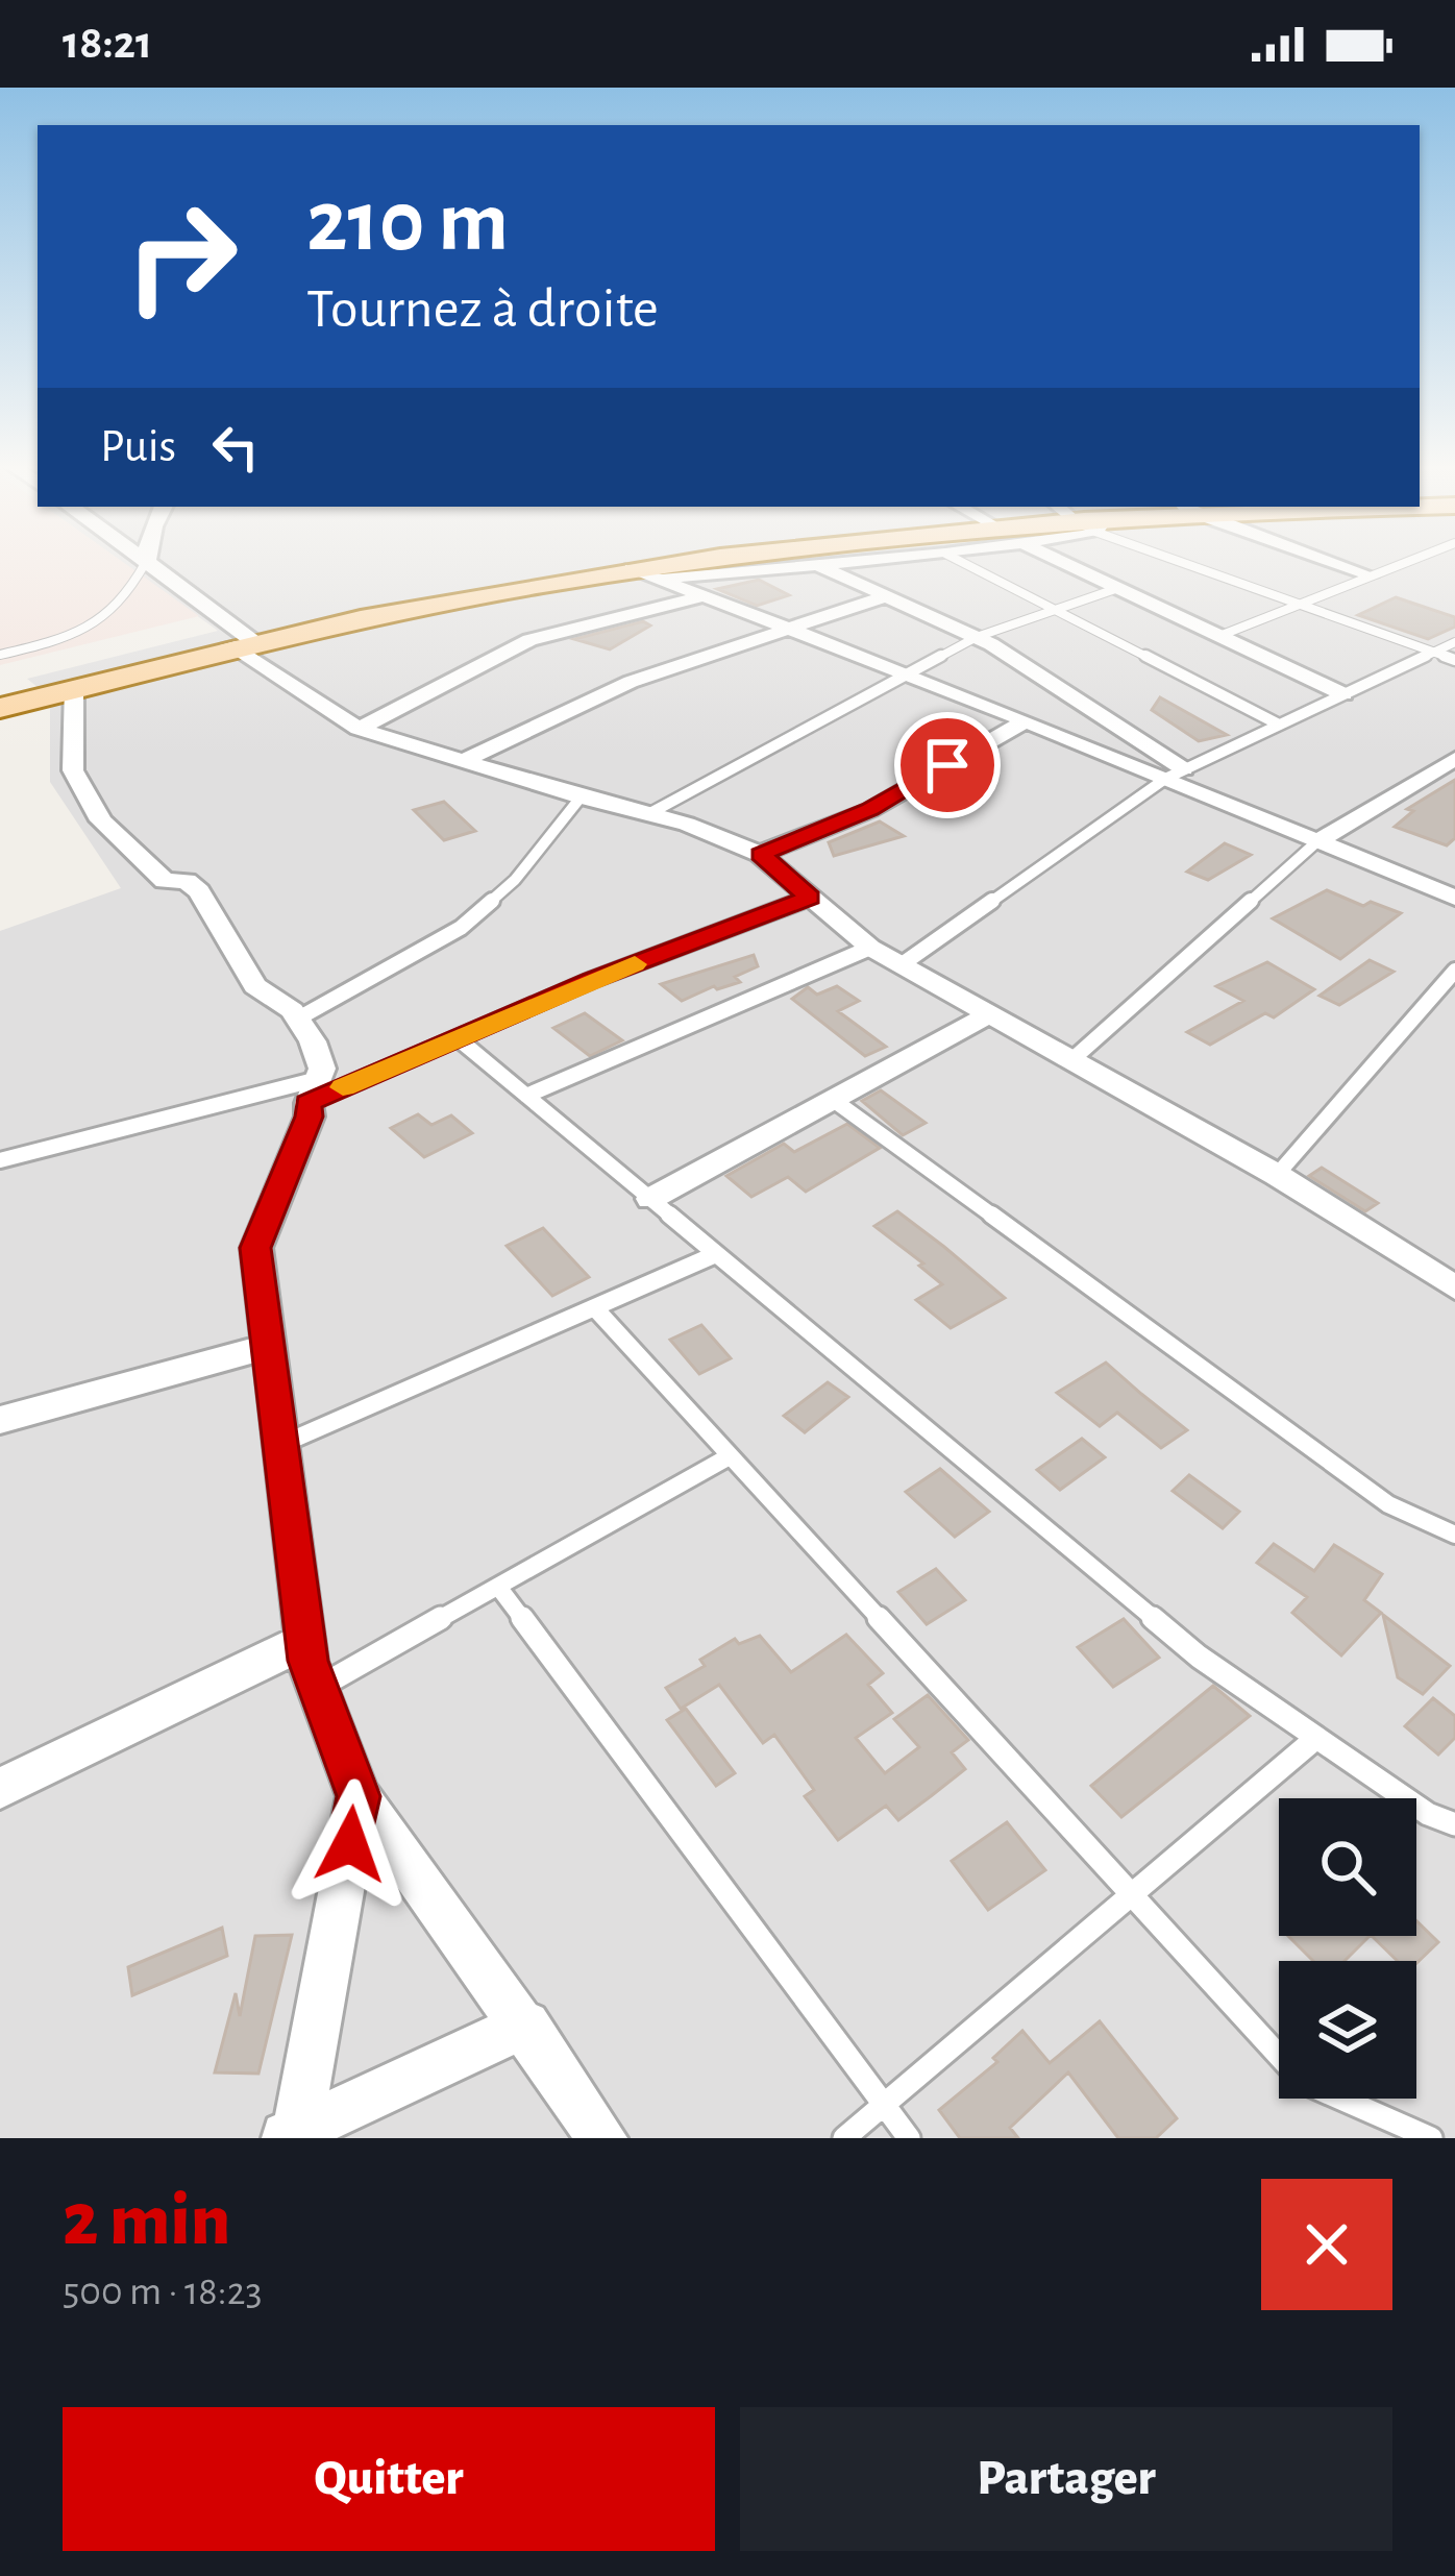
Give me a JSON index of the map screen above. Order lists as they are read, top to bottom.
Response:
{
  "page": {
    "status": "18:21",
    "turn": ["210 m", "Tournez à droite"],
    "then": "Puis",
    "heading": ["2 min", "500 m · 18:23"],
    "buttons": ["Quitter", "Partager"]
  }
}
